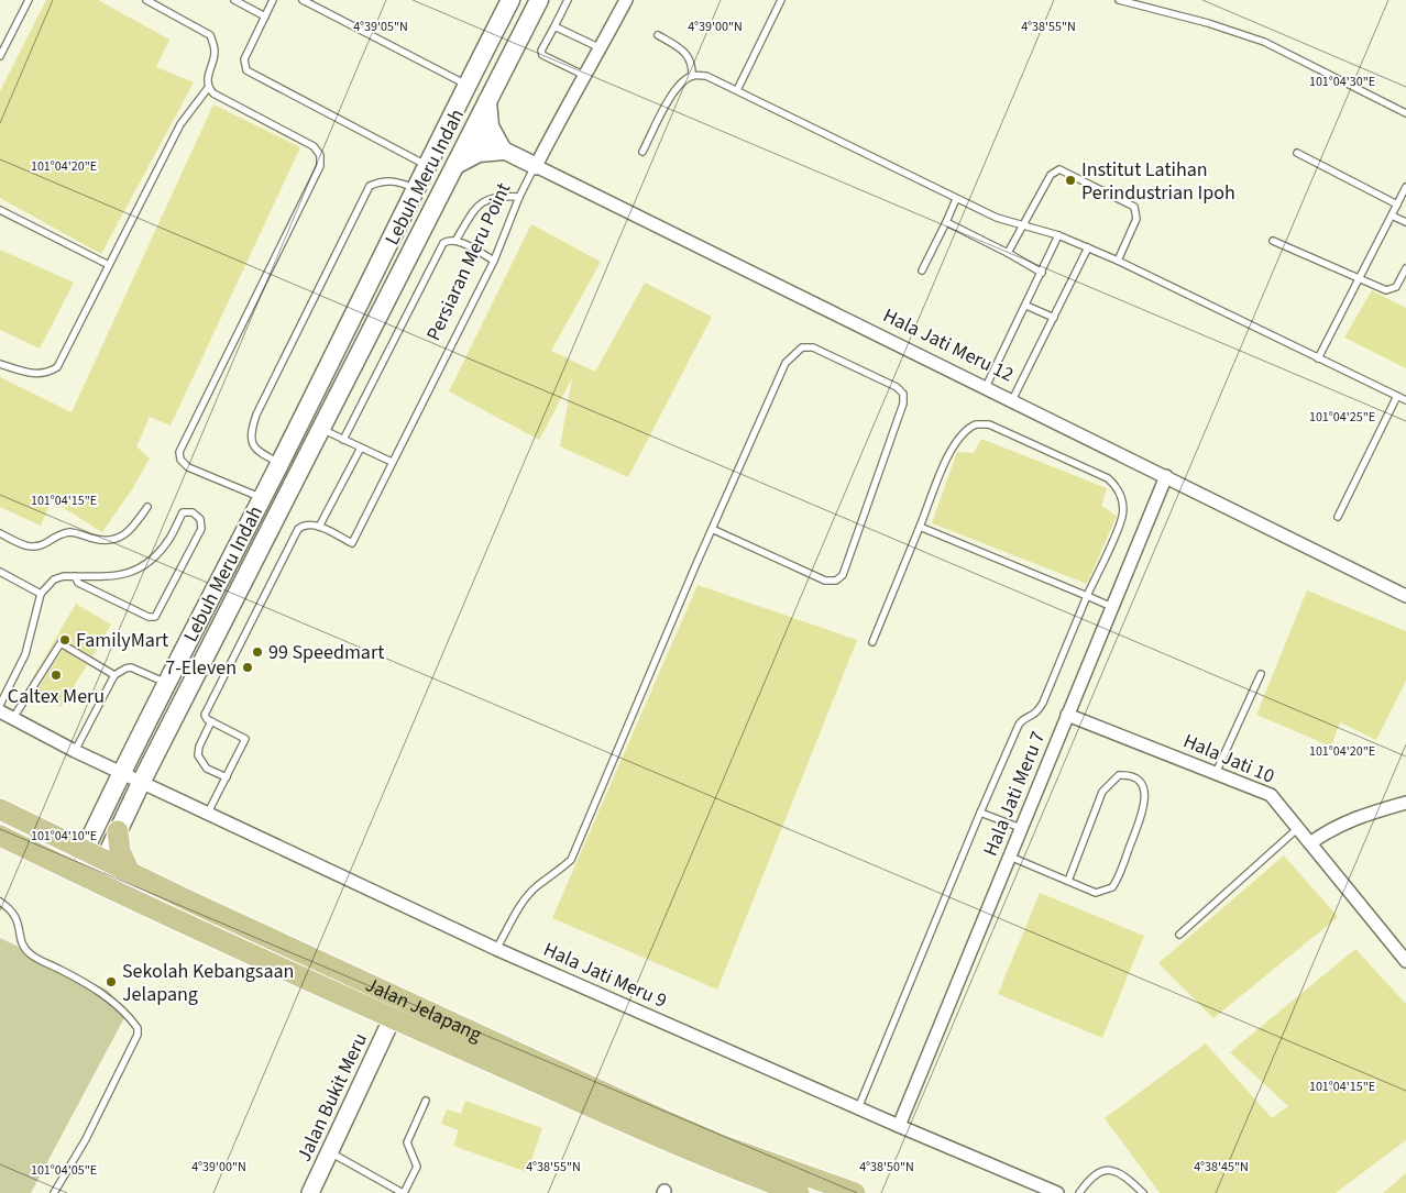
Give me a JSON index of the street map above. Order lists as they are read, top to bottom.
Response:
{
  "streets": {
    "main road": ["Lebuh Meru Indah", "Jalan Jelapang"],
    "street": [
      "Persiaran Meru Point",
      "Hala Jati Meru 12",
      "Hala Jati 10",
      "Hala Jati Meru 7",
      "Hala Jati Meru 9",
      "Jalan Bukit Meru"
    ]
  },
  "crossings": [
    ["Lebuh Meru Indah", "Hala Jati Meru 12"],
    ["Lebuh Meru Indah", "Hala Jati Meru 9"],
    ["Lebuh Meru Indah", "Jalan Jelapang"],
    ["Persiaran Meru Point", "Hala Jati Meru 12"],
    ["Hala Jati Meru 12", "Hala Jati Meru 7"],
    ["Hala Jati 10", "Hala Jati Meru 7"],
    ["Hala Jati Meru 7", "Hala Jati Meru 9"],
    ["Jalan Jelapang", "Jalan Bukit Meru"]
  ],
  "places": [
    "Institut Latihan Perindustrian Ipoh",
    "FamilyMart",
    "99 Speedmart",
    "7-Eleven",
    "Caltex Meru",
    "Sekolah Kebangsaan Jelapang"
  ],
  "coordinates": [
    "4°39'05\"N",
    "4°39'00\"N",
    "4°38'55\"N",
    "101°04'30\"E",
    "101°04'20\"E",
    "101°04'25\"E",
    "101°04'15\"E",
    "101°04'10\"E",
    "4°38'50\"N",
    "4°38'45\"N",
    "101°04'05\"E"
  ]
}
